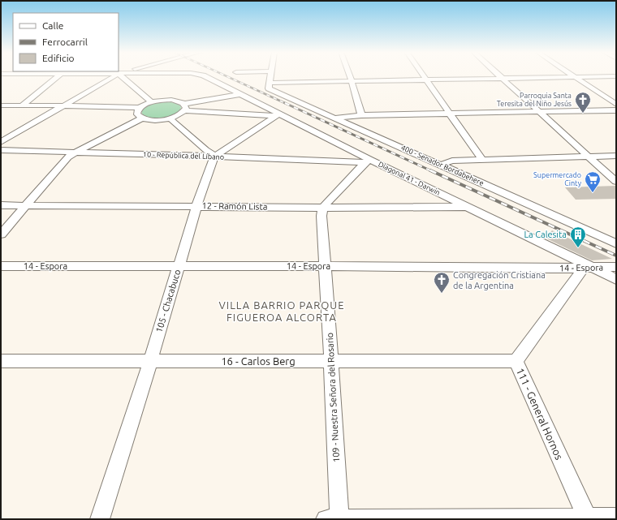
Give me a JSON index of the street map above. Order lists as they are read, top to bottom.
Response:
{
  "streets": {
    "street": [
      "10 - República del Líbano",
      "400 - Senador Bordabehere",
      "Diagonal 41 - Darwin",
      "12 - Ramón Lista",
      "14 - Espora",
      "105 - Chacabuco",
      "16 - Carlos Berg",
      "109 - Nuestra Señora del Rosario",
      "111 - General Hornos"
    ]
  },
  "crossings": [
    ["10 - República del Líbano", "Diagonal 41 - Darwin"],
    ["10 - República del Líbano", "105 - Chacabuco"],
    ["Diagonal 41 - Darwin", "12 - Ramón Lista"],
    ["Diagonal 41 - Darwin", "14 - Espora"],
    ["Diagonal 41 - Darwin", "111 - General Hornos"],
    ["12 - Ramón Lista", "105 - Chacabuco"],
    ["12 - Ramón Lista", "109 - Nuestra Señora del Rosario"],
    ["14 - Espora", "105 - Chacabuco"],
    ["14 - Espora", "109 - Nuestra Señora del Rosario"],
    ["14 - Espora", "111 - General Hornos"],
    ["105 - Chacabuco", "16 - Carlos Berg"],
    ["16 - Carlos Berg", "109 - Nuestra Señora del Rosario"],
    ["16 - Carlos Berg", "111 - General Hornos"]
  ],
  "districts": ["VILLA BARRIO PARQUE FIGUEROA ALCORTA"],
  "places": {
    "church": ["Parroquia Santa Teresita del Niño Jesús", "Congregación Cristiana de la Argentina"],
    "supermarket": ["Supermercado Cinty"],
    "building": ["La Calesita"]
  },
  "legend": ["Calle", "Ferrocarril", "Edificio"]
}
